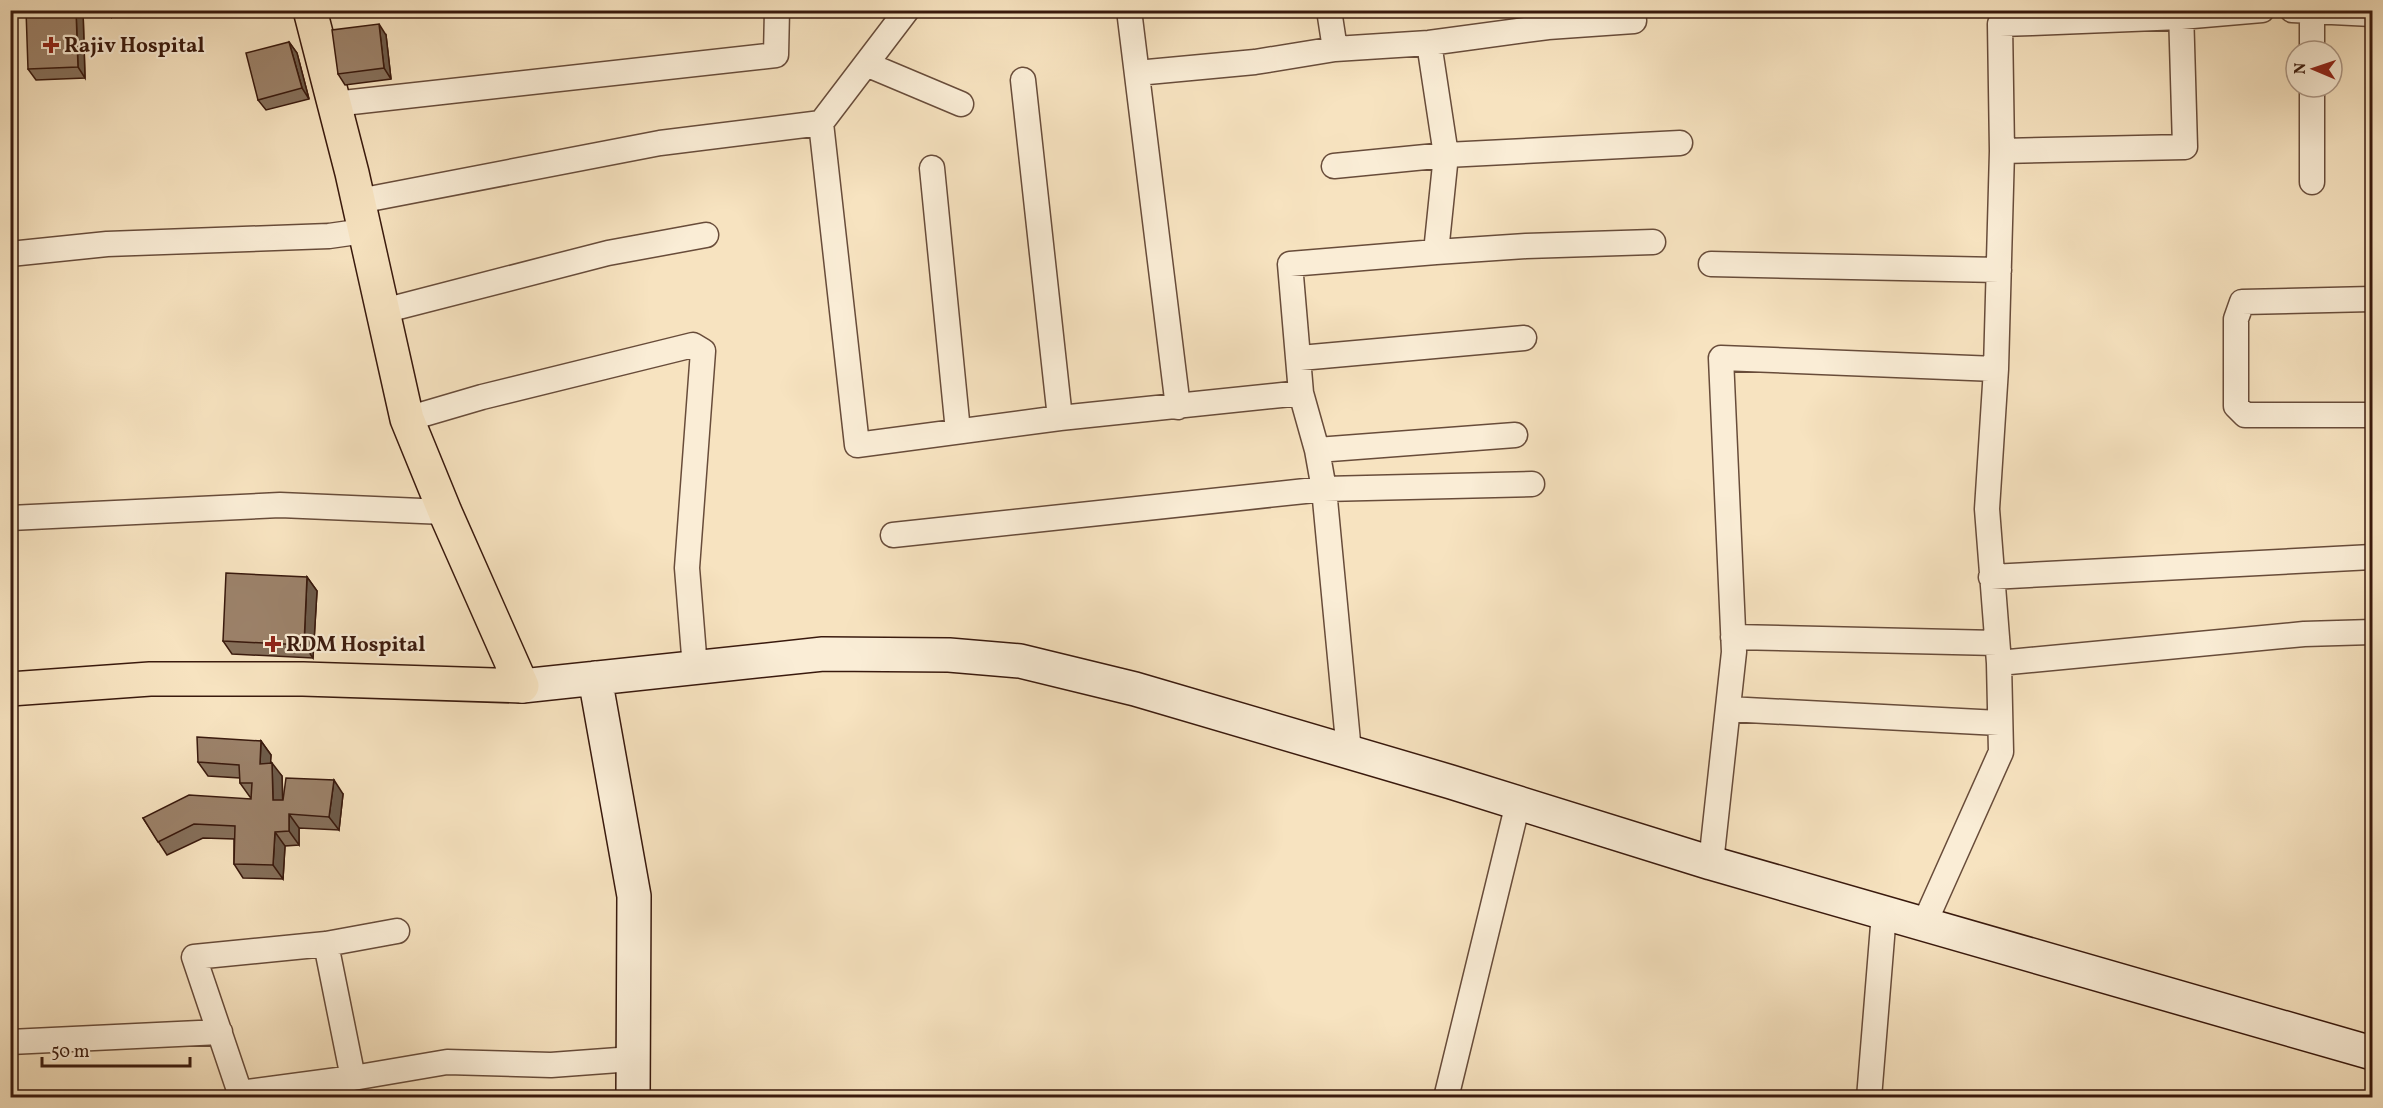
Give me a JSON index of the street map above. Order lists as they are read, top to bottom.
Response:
{
  "places": {
    "health": ["Rajiv Hospital", "RDM Hospital"]
  },
  "scale_bar": "50 m",
  "north": "left"
}
